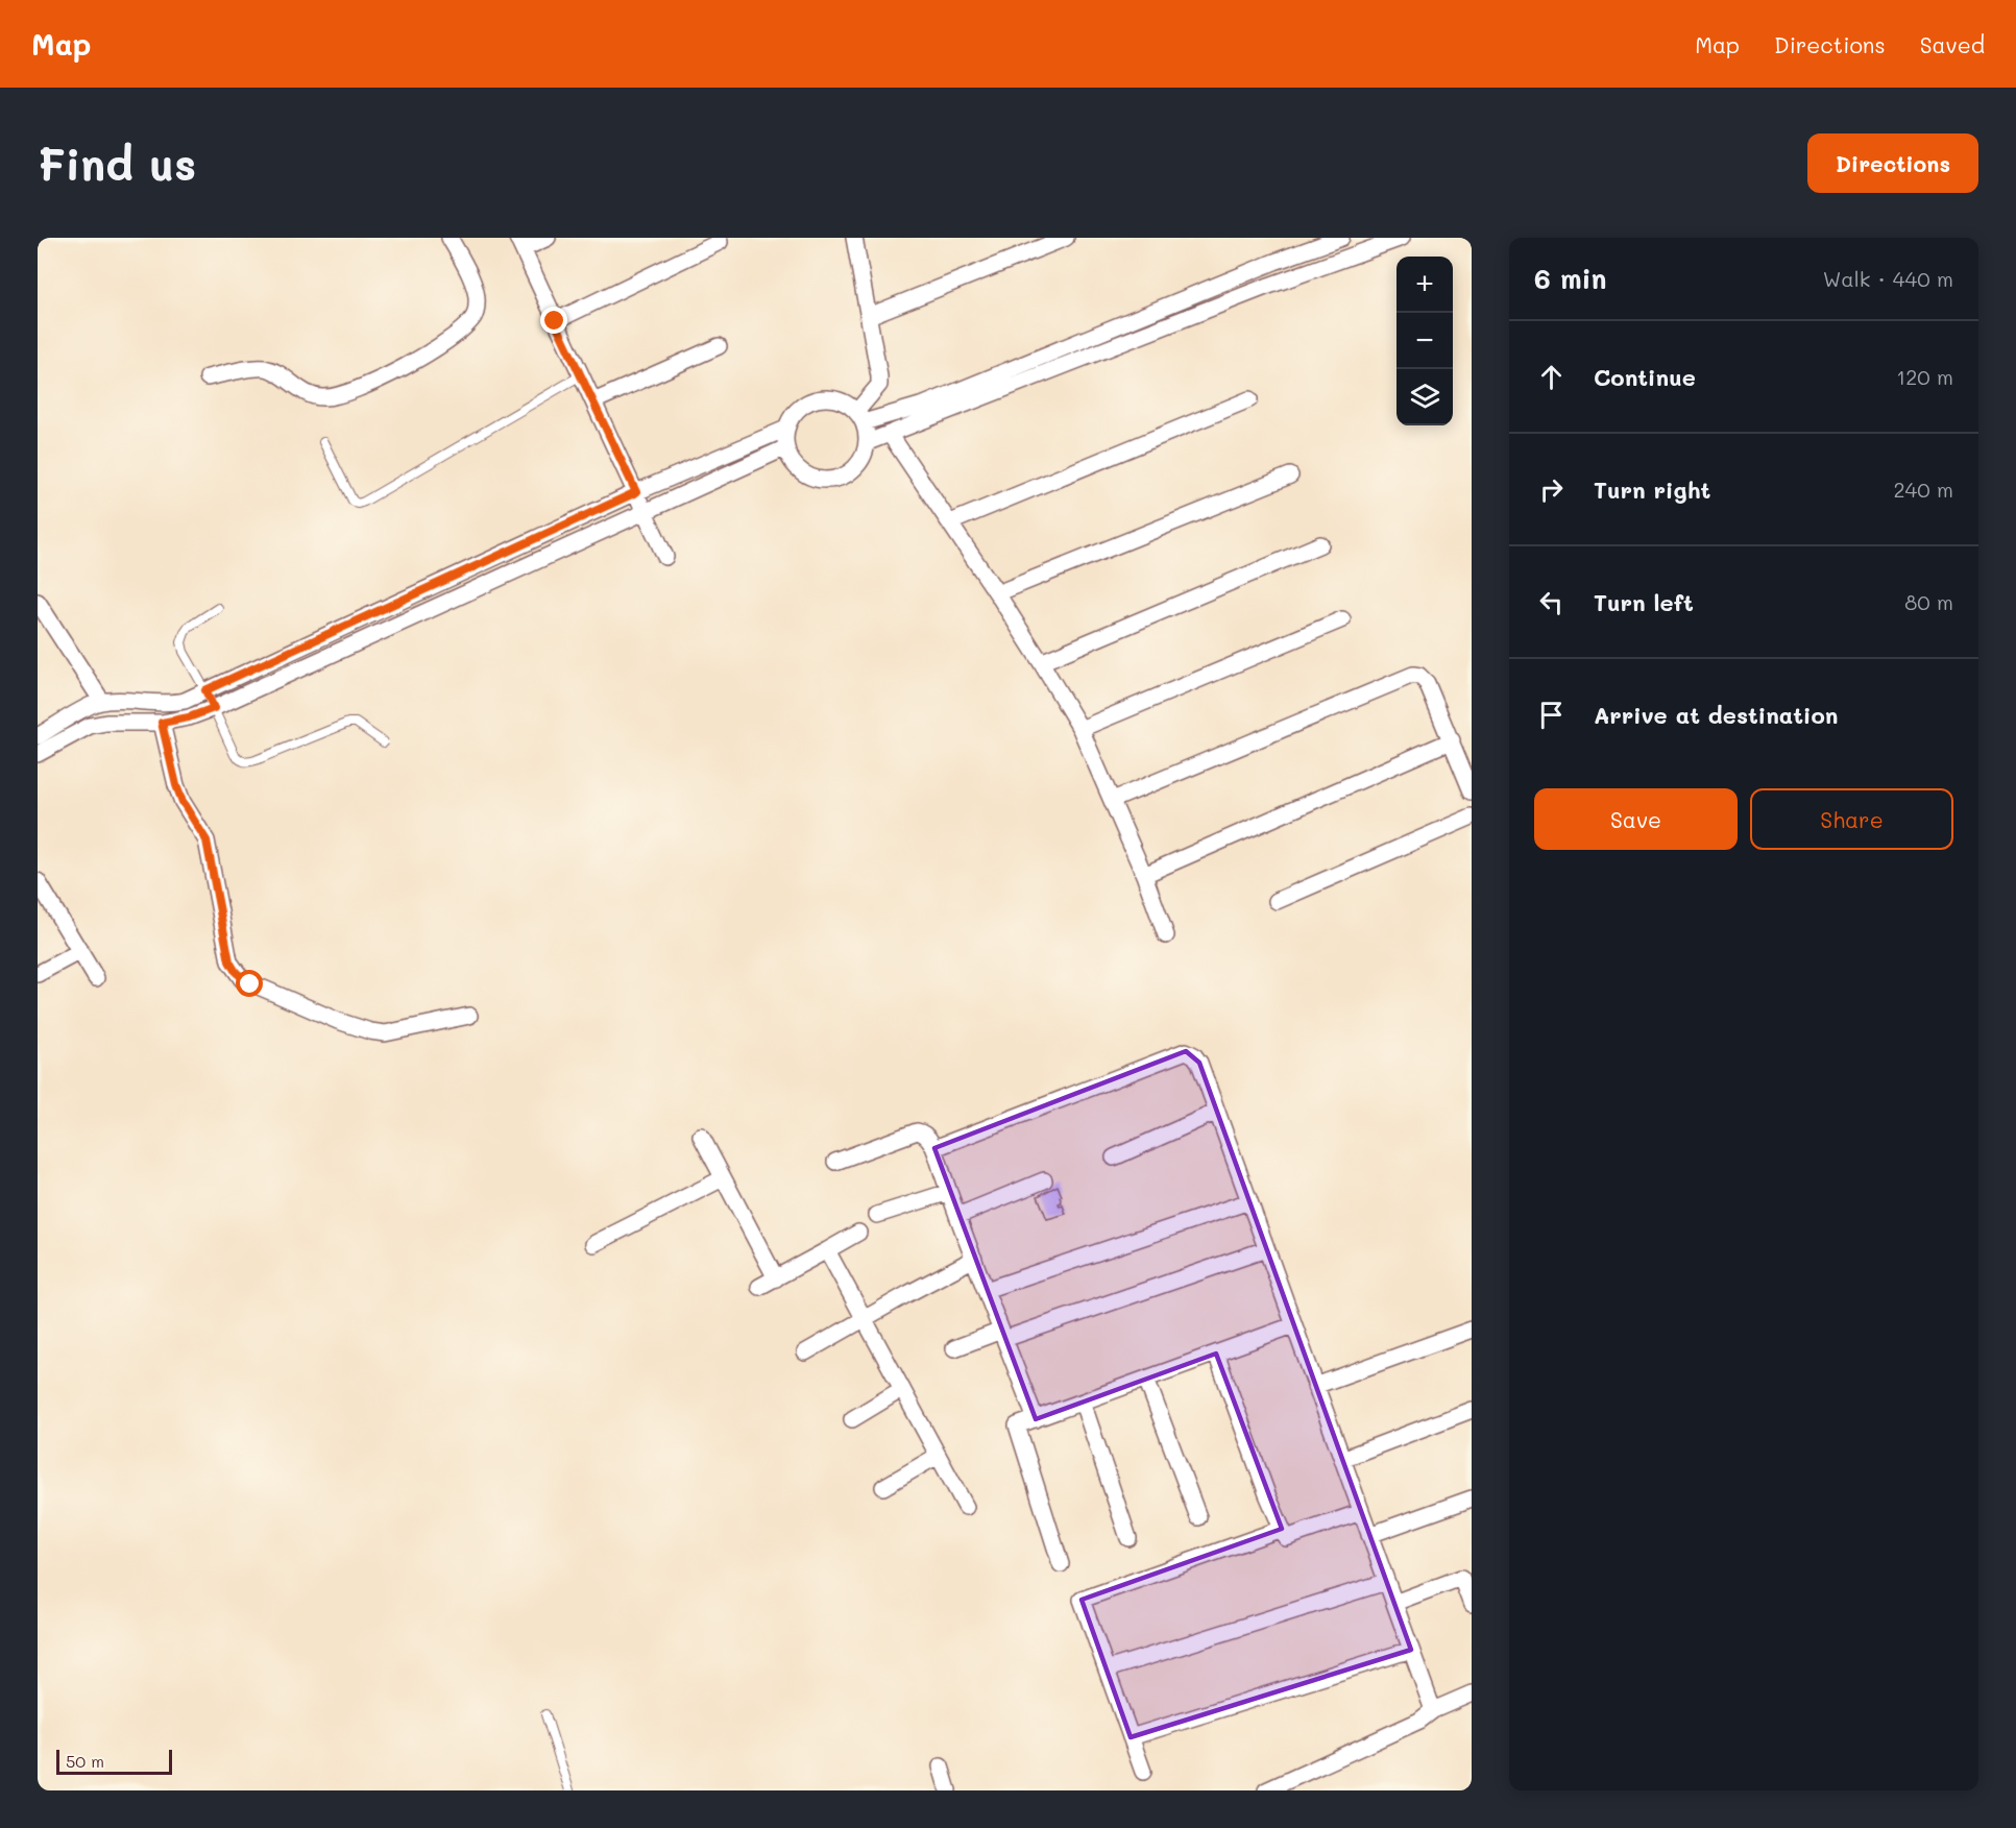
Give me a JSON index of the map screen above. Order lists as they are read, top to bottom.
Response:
{
  "scale_bar": "50 m",
  "page": {
    "header": "Map",
    "nav": ["Map", "Directions", "Saved"],
    "buttons": [
      "Directions",
      ["Save", "Share"]
    ],
    "title": "Find us",
    "heading": ["6 min", "Walk · 440 m"],
    "map_buttons": ["+", "−"],
    "list": [
      ["Continue", "120 m"],
      ["Turn right", "240 m"],
      ["Turn left", "80 m"],
      "Arrive at destination"
    ],
    "scale": "50 m"
  }
}
